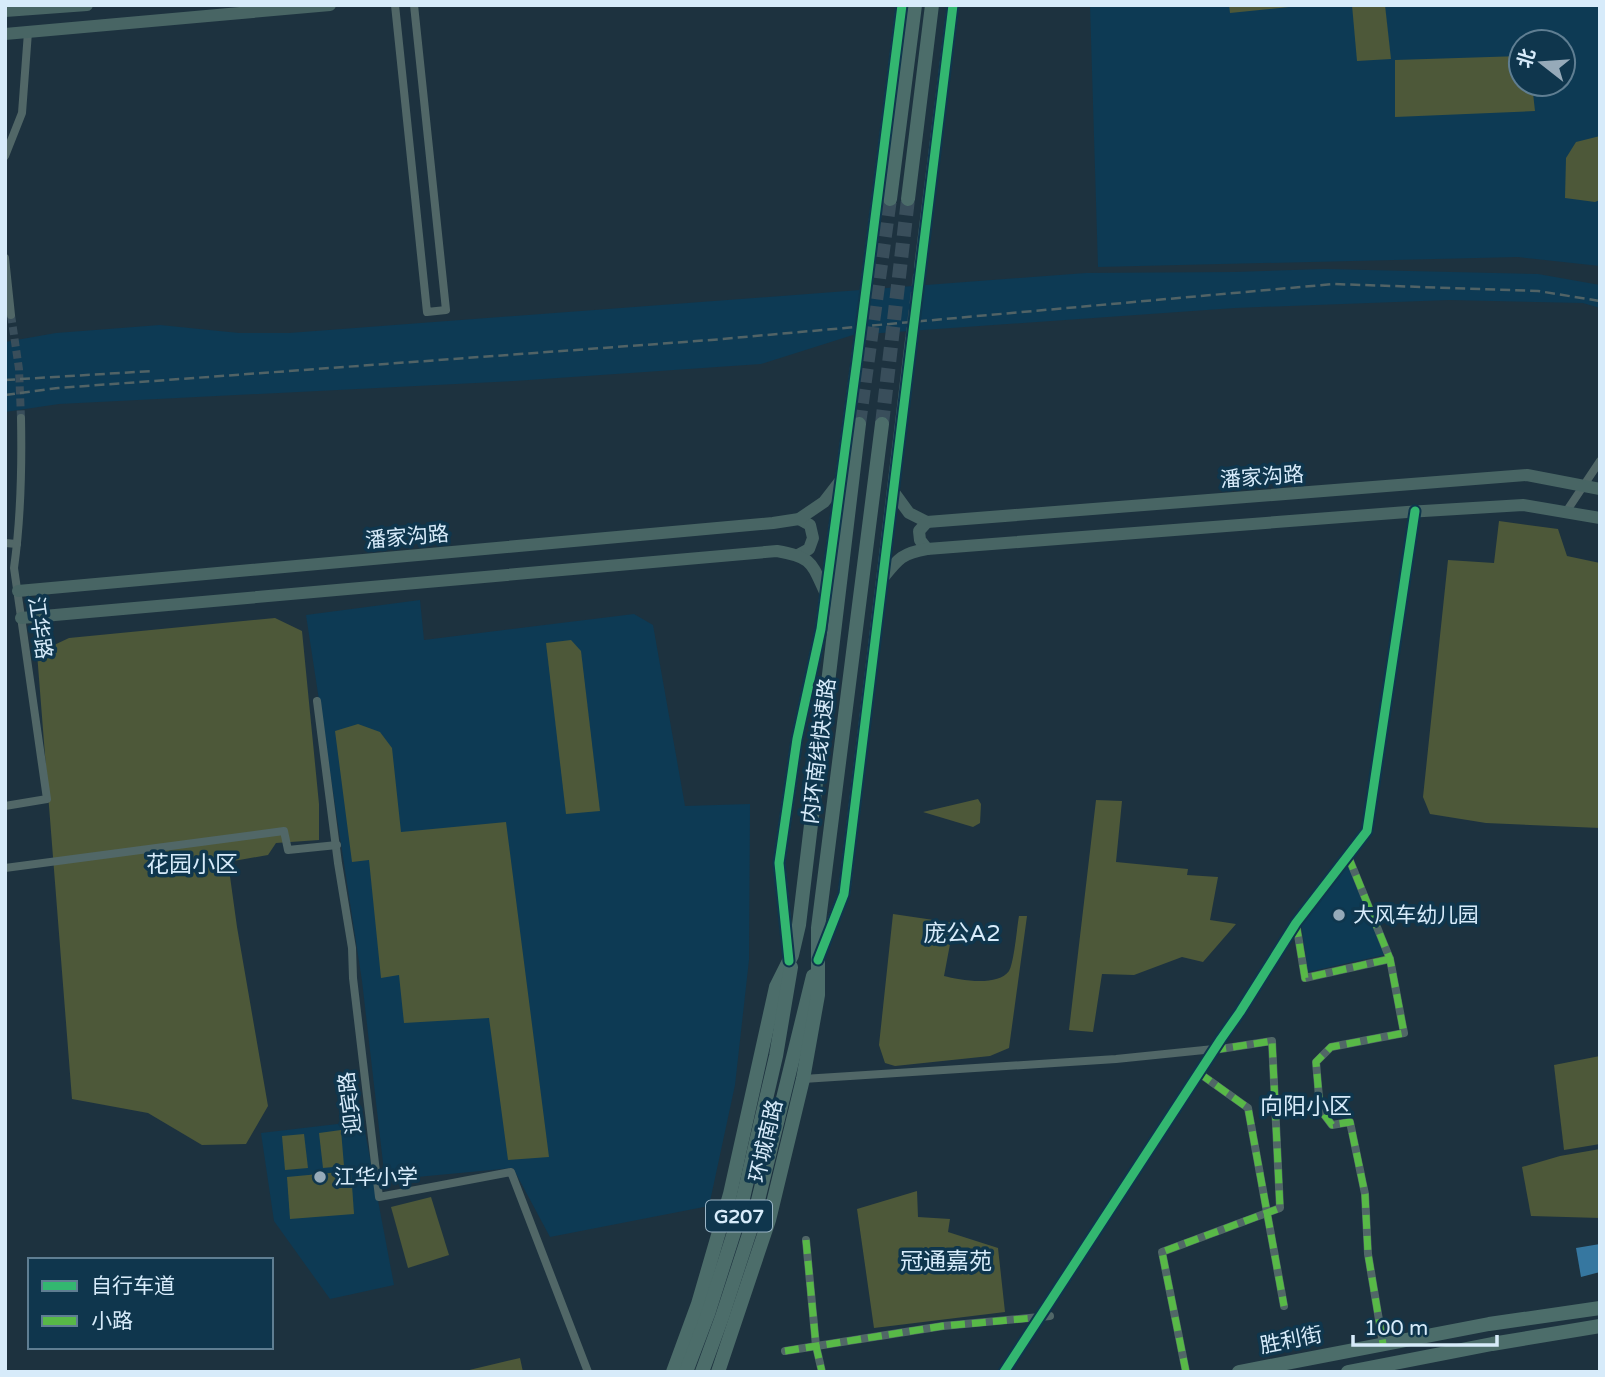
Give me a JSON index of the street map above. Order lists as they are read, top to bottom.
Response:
{
  "streets": {
    "highway": [
      "内环南线快速路",
      "环城南路",
      "G207",
      "胜利街"
    ],
    "street": ["潘家沟路", "江华路", "迎宾路"]
  },
  "crossings": [
    ["潘家沟路", "江华路"],
    ["内环南线快速路", "环城南路"]
  ],
  "districts": [
    "花园小区",
    "庞公A2",
    "向阳小区",
    "冠通嘉苑"
  ],
  "places": ["大风车幼儿园", "江华小学"],
  "legend": ["自行车道", "小路"],
  "scale_bar": "100 m",
  "north": "left"
}
